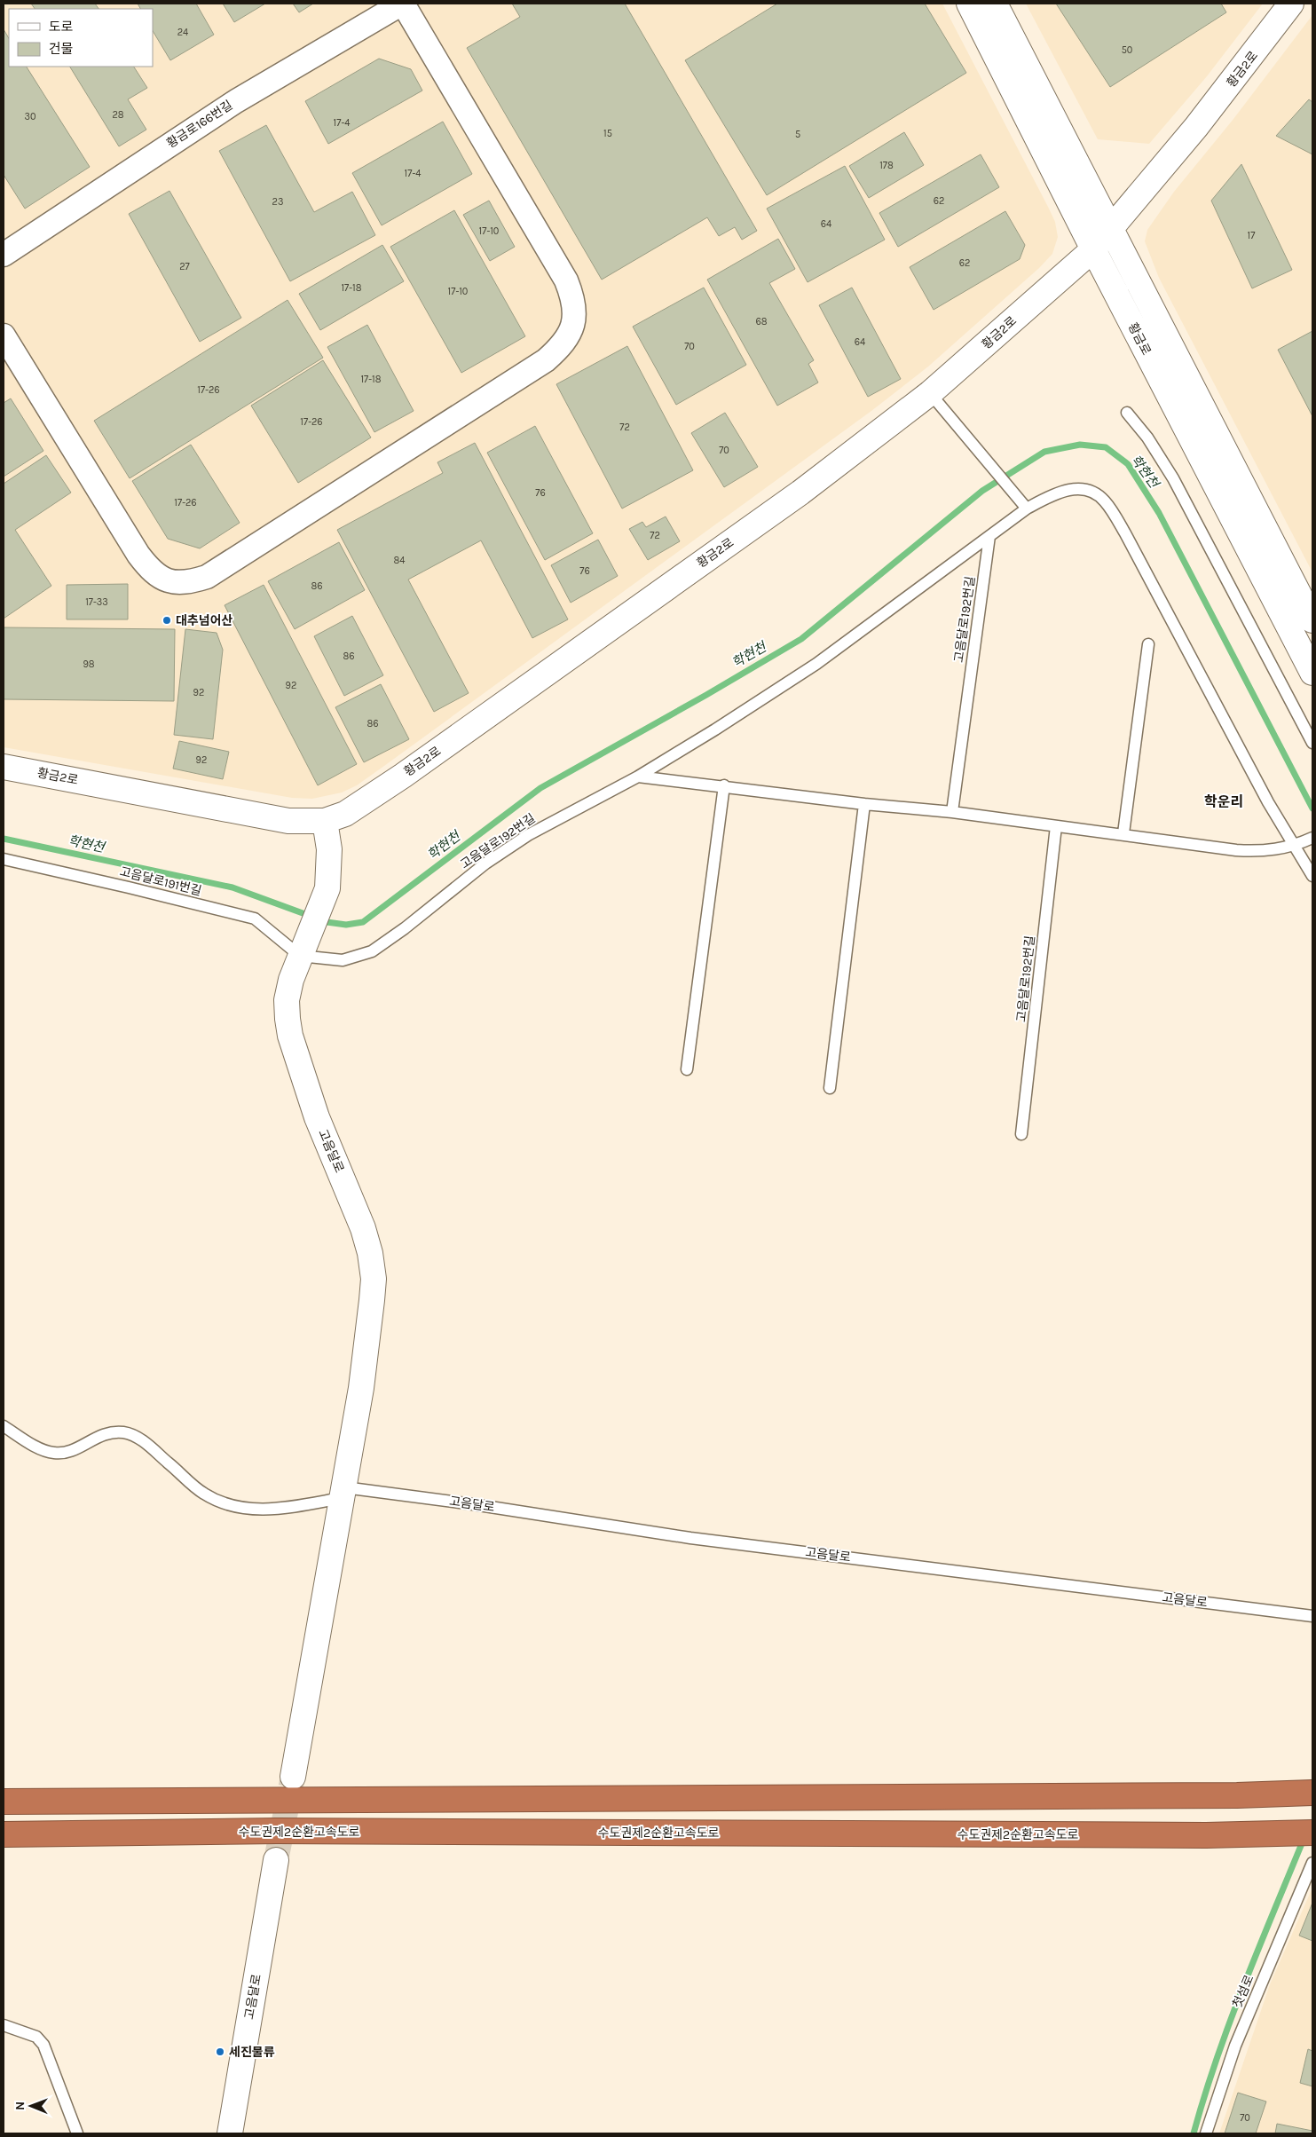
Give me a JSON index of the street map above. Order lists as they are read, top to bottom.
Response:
{
  "streets": {
    "highway": ["수도권제2순환고속도로"],
    "street": [
      "황금2로",
      "황금로166번길",
      "황금로",
      "고음달로"
    ],
    "lane": ["고음달로192번길", "고음달로191번길", "첫섬로"]
  },
  "crossings": [
    ["황금2로", "황금로"],
    ["황금2로", "고음달로"],
    ["고음달로192번길", "고음달로191번길"],
    ["고음달로192번길", "고음달로"],
    ["고음달로191번길", "고음달로"]
  ],
  "districts": ["학운리"],
  "water": ["학현천"],
  "places": ["대추넘어산", "세진물류"],
  "house_numbers": [
    "24",
    "50",
    "28",
    "30",
    "17-4",
    "15",
    "5",
    "178",
    "17-4",
    "62",
    "23",
    "64",
    "17-10",
    "17",
    "62",
    "27",
    "17-18",
    "17-10",
    "68",
    "64",
    "70",
    "17-18",
    "17-26",
    "17-26",
    "72",
    "70",
    "76",
    "17-26",
    "72",
    "84",
    "76",
    "86",
    "17-33",
    "86",
    "98",
    "92",
    "92",
    "86",
    "92",
    "70"
  ],
  "legend": ["도로", "건물"],
  "north": "left"
}
